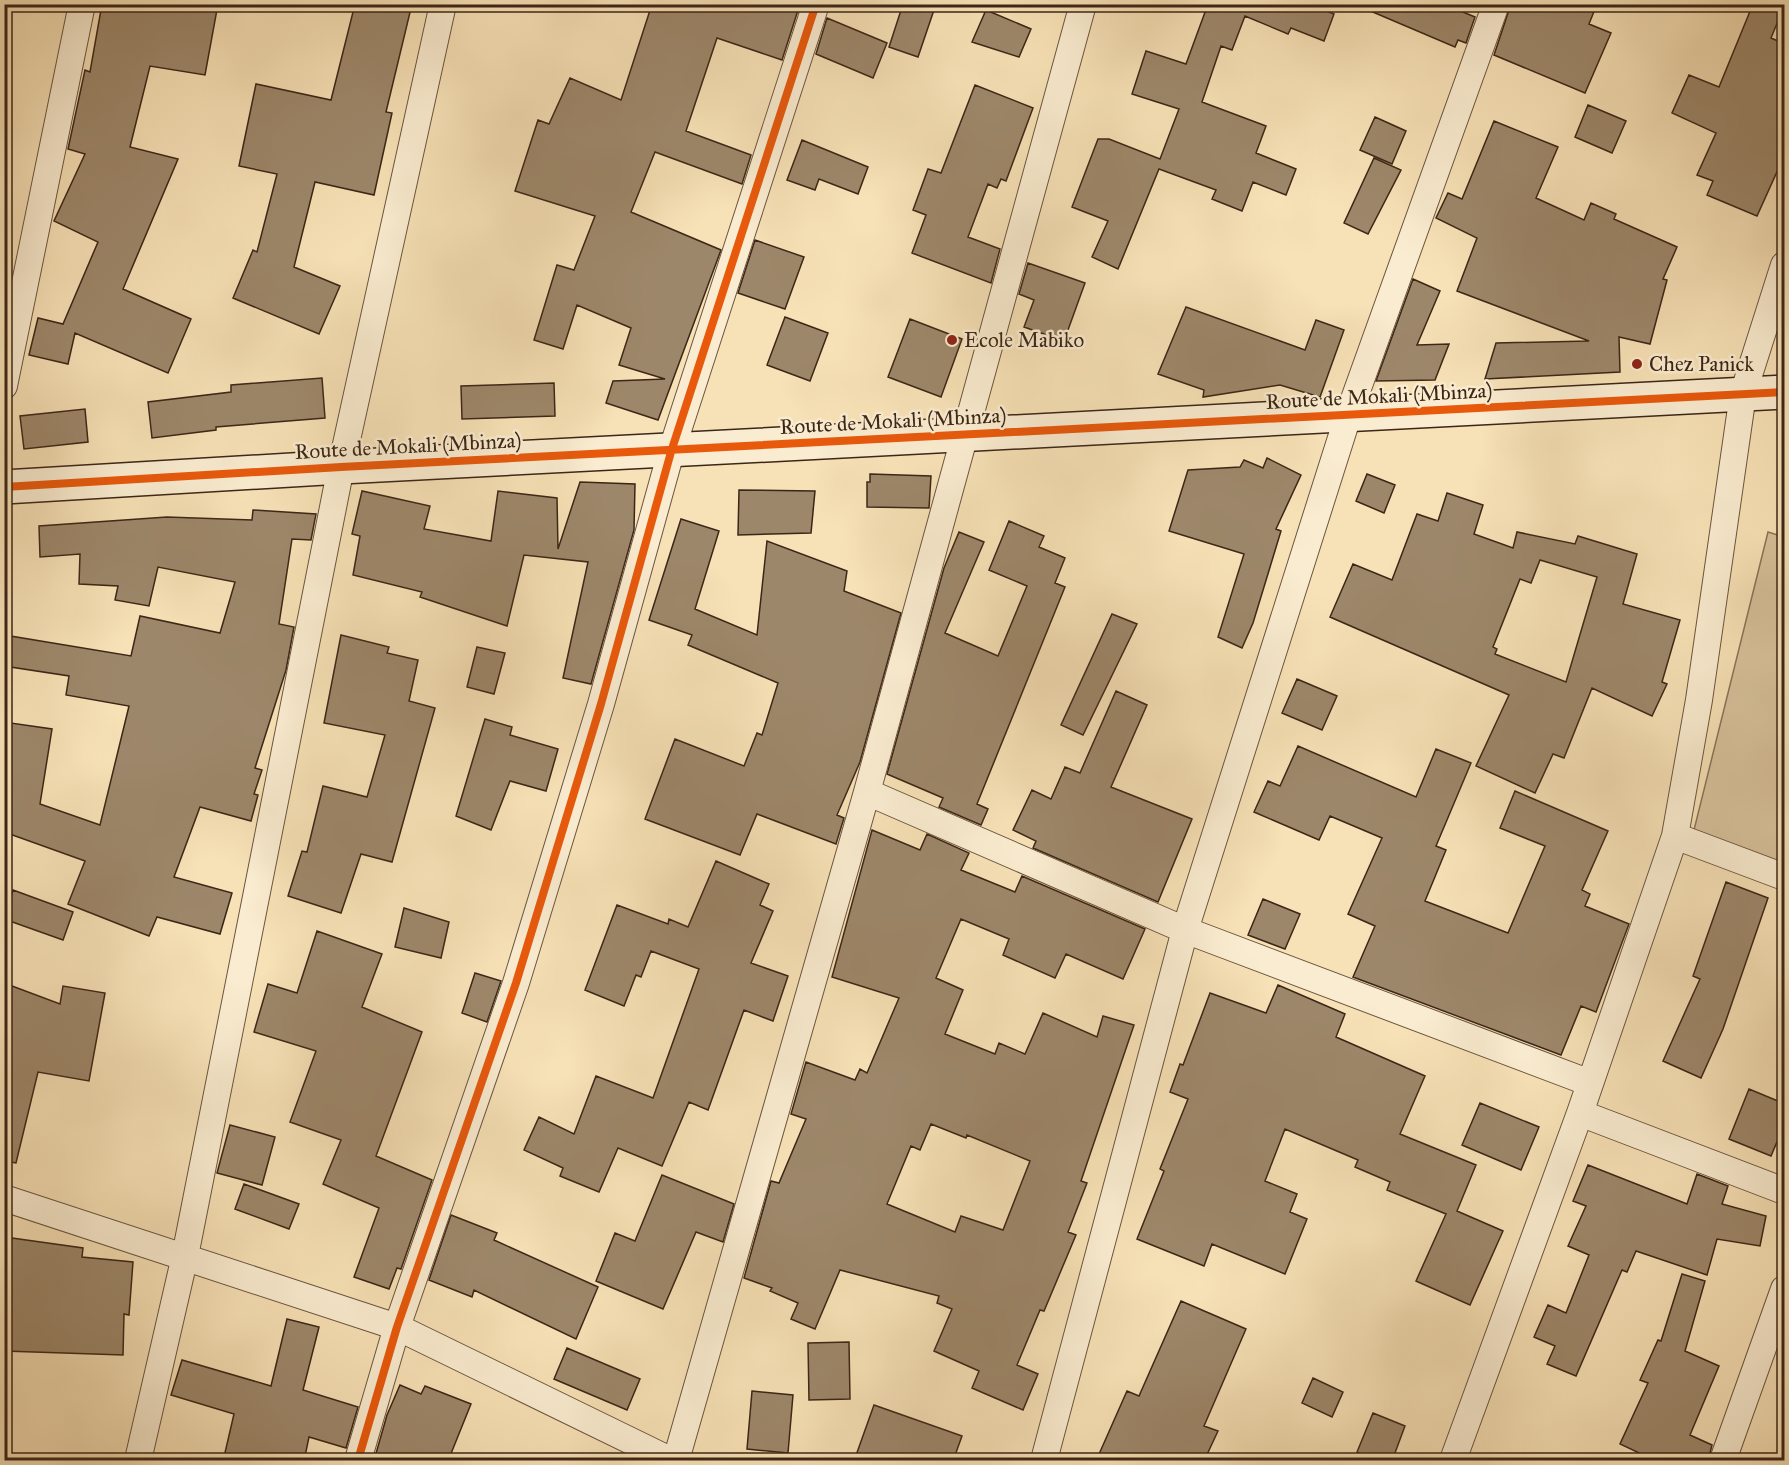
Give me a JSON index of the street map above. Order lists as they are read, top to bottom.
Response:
{
  "streets": {
    "street": ["Route de Mokali (Mbinza)"]
  },
  "places": ["Ecole Mabiko", "Chez Panick"]
}
